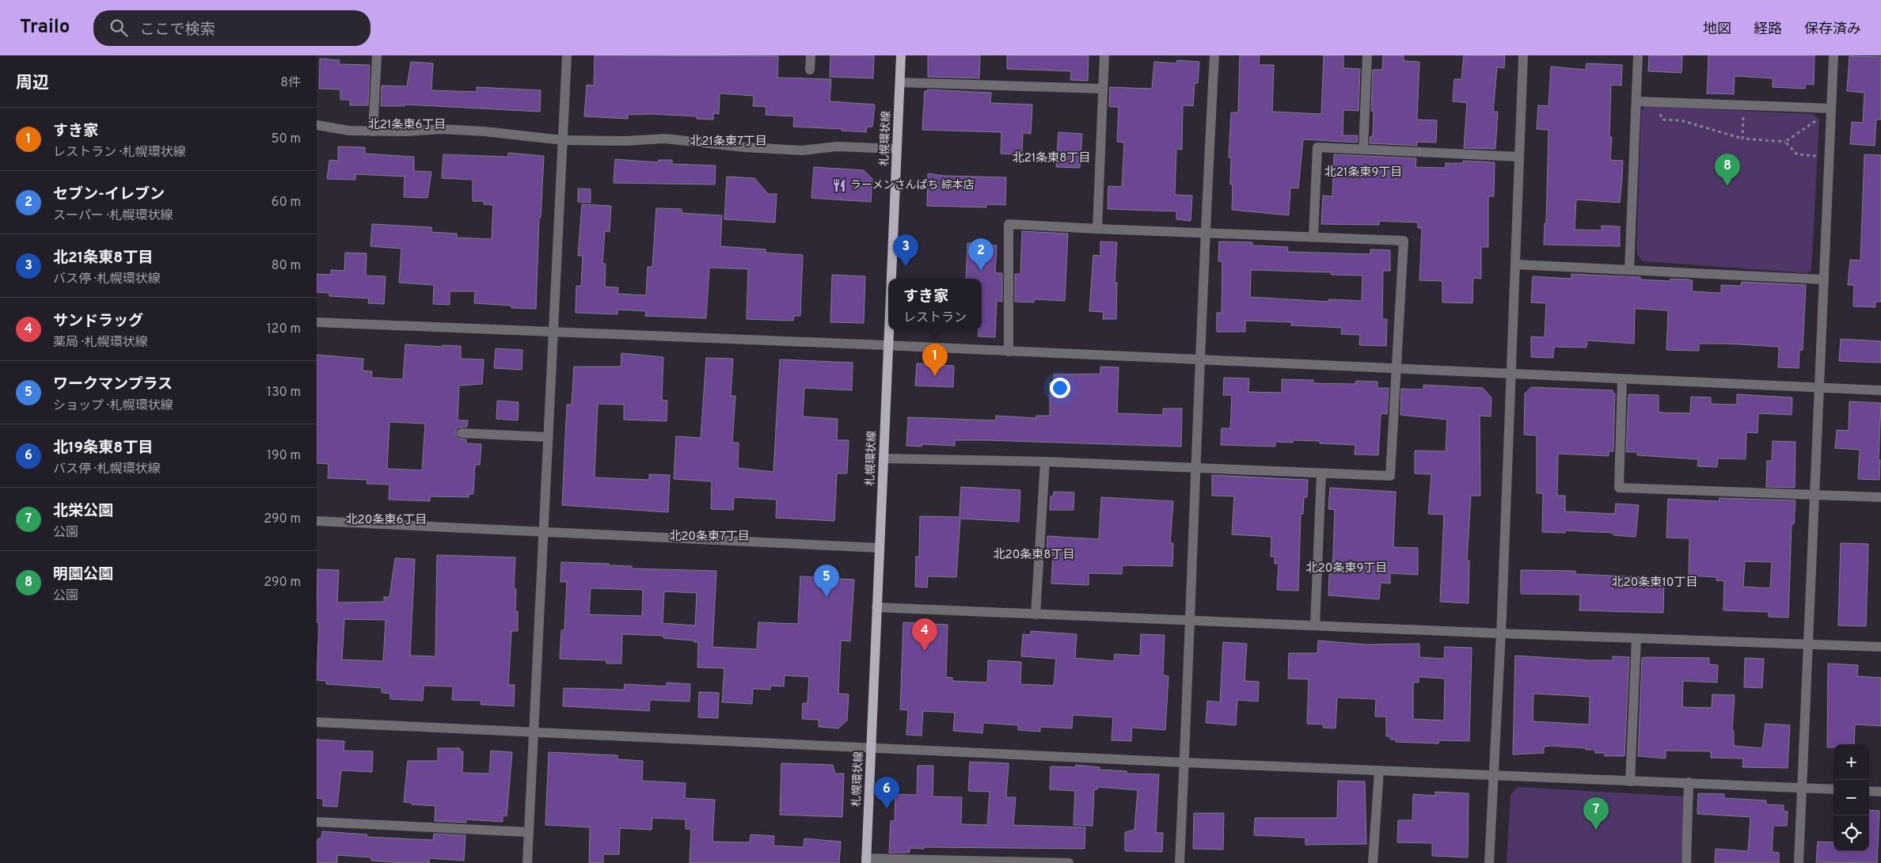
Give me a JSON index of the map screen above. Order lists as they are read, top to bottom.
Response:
{
  "streets": {
    "main road": ["札幌環状線"]
  },
  "districts": [
    "北21条東6丁目",
    "北21条東7丁目",
    "北21条東8丁目",
    "北21条東9丁目",
    "北20条東6丁目",
    "北20条東7丁目",
    "北20条東8丁目",
    "北20条東9丁目",
    "北20条東10丁目"
  ],
  "places": {
    "restaurant": ["ラーメンさんぱち 綜本店"]
  },
  "page": {
    "header": "Trailo",
    "search": "ここで検索",
    "nav": ["地図", "経路", "保存済み"],
    "heading": ["周辺", "8件"],
    "list": [
      {
        "mark": "1",
        "name": "すき家",
        "note": "レストラン · 札幌環状線",
        "value": "50 m"
      },
      {
        "mark": "2",
        "name": "セブン-イレブン",
        "note": "スーパー · 札幌環状線",
        "value": "60 m"
      },
      {
        "mark": "3",
        "name": "北21条東8丁目",
        "note": "バス停 · 札幌環状線",
        "value": "80 m"
      },
      {
        "mark": "4",
        "name": "サンドラッグ",
        "note": "薬局 · 札幌環状線",
        "value": "120 m"
      },
      {
        "mark": "5",
        "name": "ワークマンプラス",
        "note": "ショップ · 札幌環状線",
        "value": "130 m"
      },
      {
        "mark": "6",
        "name": "北19条東8丁目",
        "note": "バス停 · 札幌環状線",
        "value": "190 m"
      },
      {
        "mark": "7",
        "name": "北栄公園",
        "note": "公園",
        "value": "290 m"
      },
      {
        "mark": "8",
        "name": "明園公園",
        "note": "公園",
        "value": "290 m"
      }
    ],
    "pins": [
      "8",
      "3",
      "2",
      "1",
      "5",
      "4",
      "6",
      "7"
    ],
    "popup": ["すき家", "レストラン"],
    "map_buttons": ["+", "−"]
  }
}
